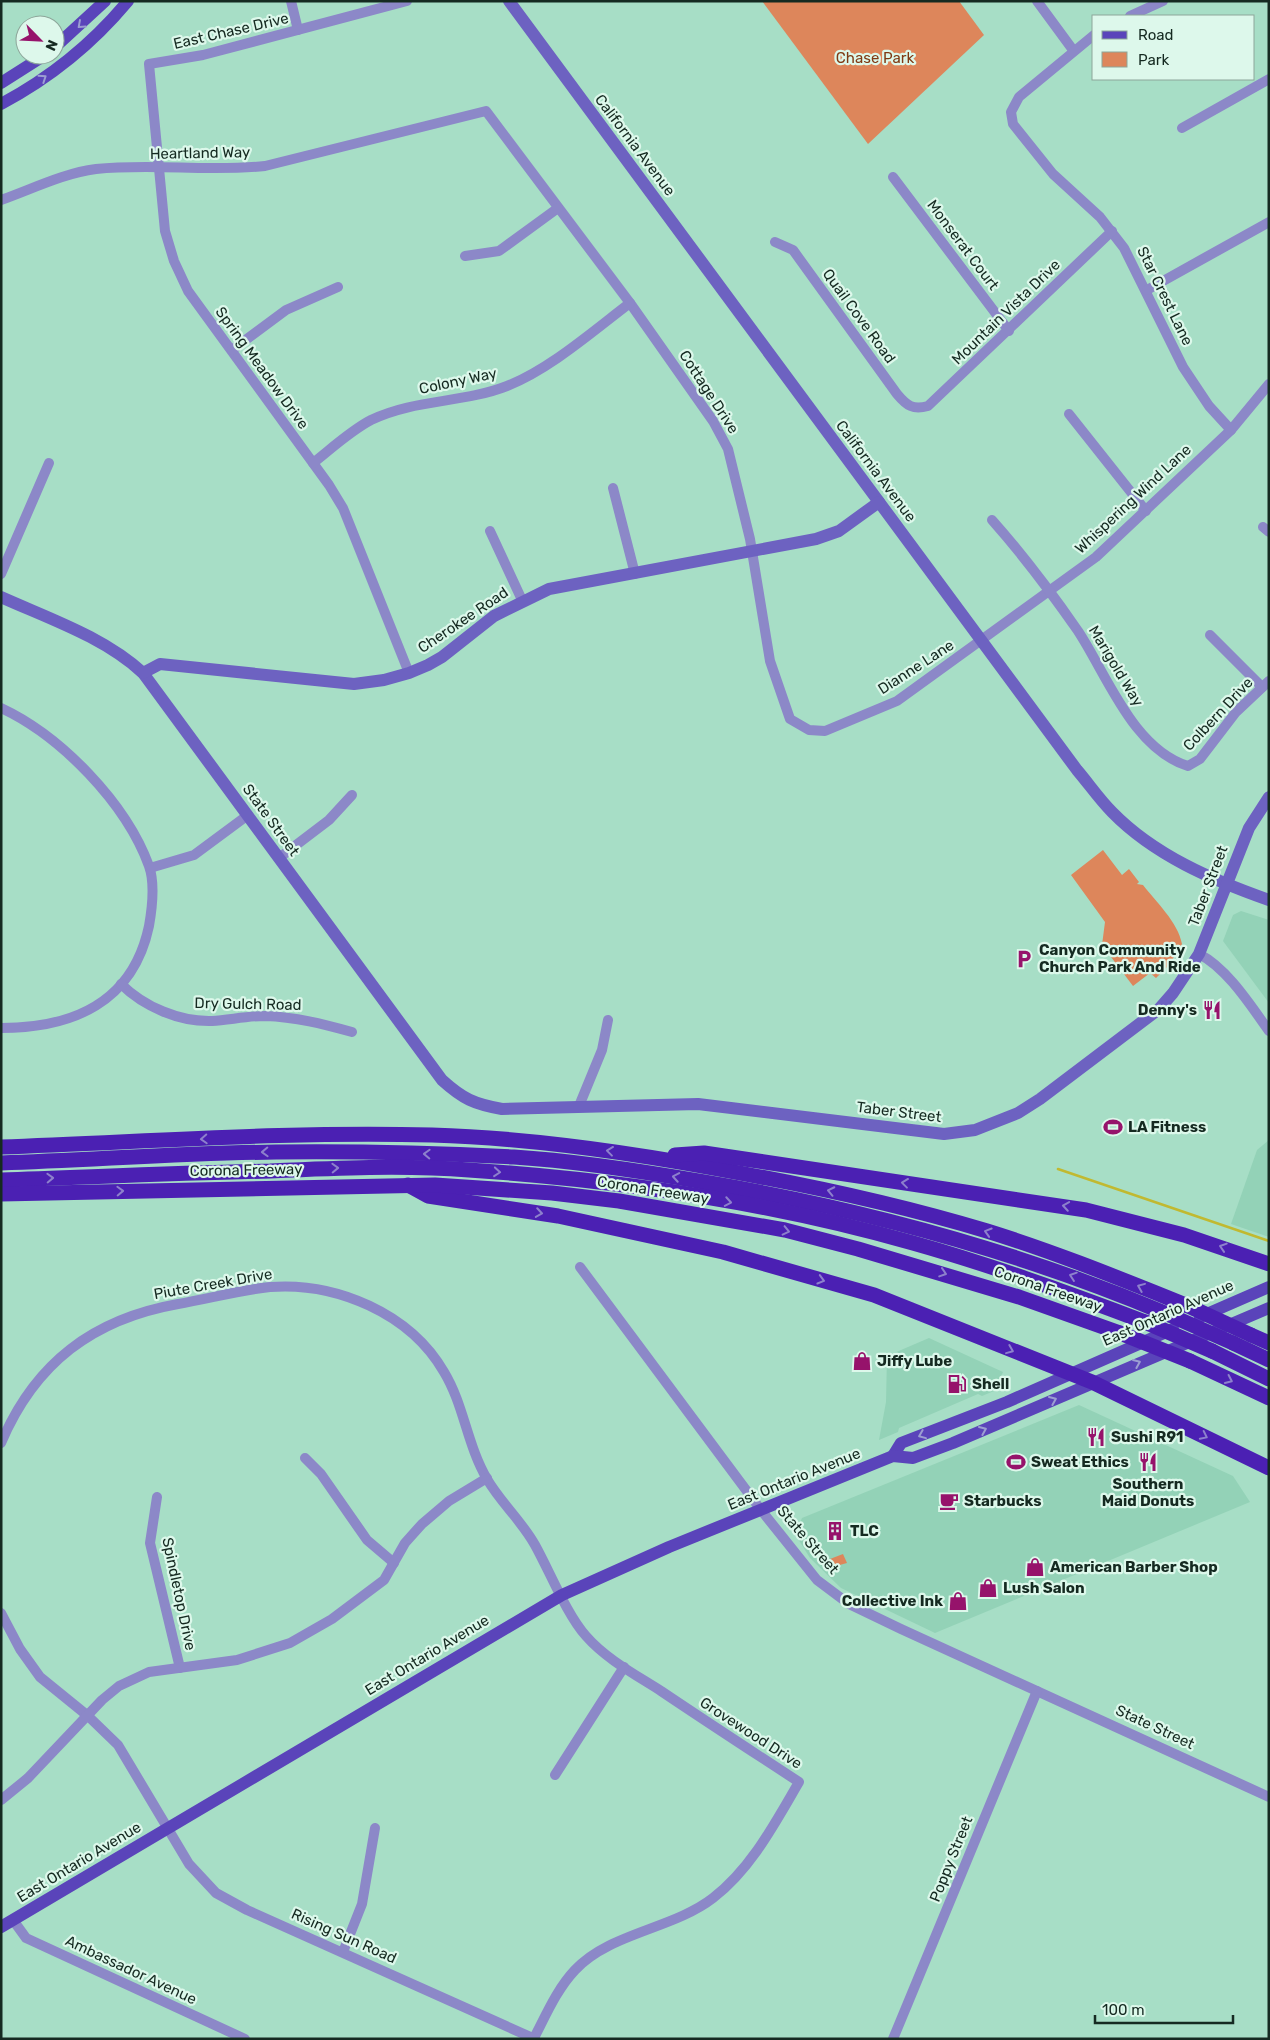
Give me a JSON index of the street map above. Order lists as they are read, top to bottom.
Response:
{
  "streets": {
    "highway": ["Corona Freeway"],
    "main road": ["East Ontario Avenue"],
    "street": [
      "East Chase Drive",
      "California Avenue",
      "Heartland Way",
      "Monserat Court",
      "Star Crest Lane",
      "Mountain Vista Drive",
      "Quail Cove Road",
      "Spring Meadow Drive",
      "Colony Way",
      "Cottage Drive",
      "Whispering Wind Lane",
      "Cherokee Road",
      "Marigold Way",
      "Dianne Lane",
      "Colbern Drive",
      "State Street",
      "Taber Street",
      "Dry Gulch Road",
      "Piute Creek Drive",
      "Spindletop Drive",
      "Grovewood Drive",
      "Poppy Street",
      "Rising Sun Road",
      "Ambassador Avenue"
    ]
  },
  "crossings": [
    ["East Chase Drive", "Spring Meadow Drive"],
    ["California Avenue", "Whispering Wind Lane"],
    ["California Avenue", "Cherokee Road"],
    ["California Avenue", "Dianne Lane"],
    ["California Avenue", "Taber Street"],
    ["Heartland Way", "Spring Meadow Drive"],
    ["Heartland Way", "Cottage Drive"],
    ["Monserat Court", "Mountain Vista Drive"],
    ["Star Crest Lane", "Mountain Vista Drive"],
    ["Star Crest Lane", "Whispering Wind Lane"],
    ["Mountain Vista Drive", "Quail Cove Road"],
    ["Spring Meadow Drive", "Colony Way"],
    ["Spring Meadow Drive", "Cherokee Road"],
    ["Colony Way", "Cottage Drive"],
    ["Cottage Drive", "Cherokee Road"],
    ["Cottage Drive", "Dianne Lane"],
    ["Whispering Wind Lane", "Marigold Way"],
    ["Whispering Wind Lane", "Dianne Lane"],
    ["Cherokee Road", "State Street"],
    ["Marigold Way", "Colbern Drive"],
    ["State Street", "Taber Street"],
    ["State Street", "East Ontario Avenue"],
    ["State Street", "Poppy Street"],
    ["Piute Creek Drive", "East Ontario Avenue"],
    ["Piute Creek Drive", "Grovewood Drive"],
    ["East Ontario Avenue", "Grovewood Drive"],
    ["East Ontario Avenue", "Rising Sun Road"],
    ["East Ontario Avenue", "Ambassador Avenue"],
    ["Grovewood Drive", "Rising Sun Road"]
  ],
  "parks": ["Chase Park"],
  "places": {
    "parking": ["Canyon Community Church Park And Ride"],
    "restaurant": ["Denny's", "Sushi R91", "Southern Maid Donuts"],
    "sports": ["LA Fitness", "Sweat Ethics"],
    "shop": [
      "Jiffy Lube",
      "American Barber Shop",
      "Lush Salon",
      "Collective Ink"
    ],
    "fuel station": ["Shell"],
    "cafe": ["Starbucks"],
    "building": ["TLC"]
  },
  "legend": ["Road", "Park"],
  "scale_bar": "100 m",
  "north": "bottom right"
}
